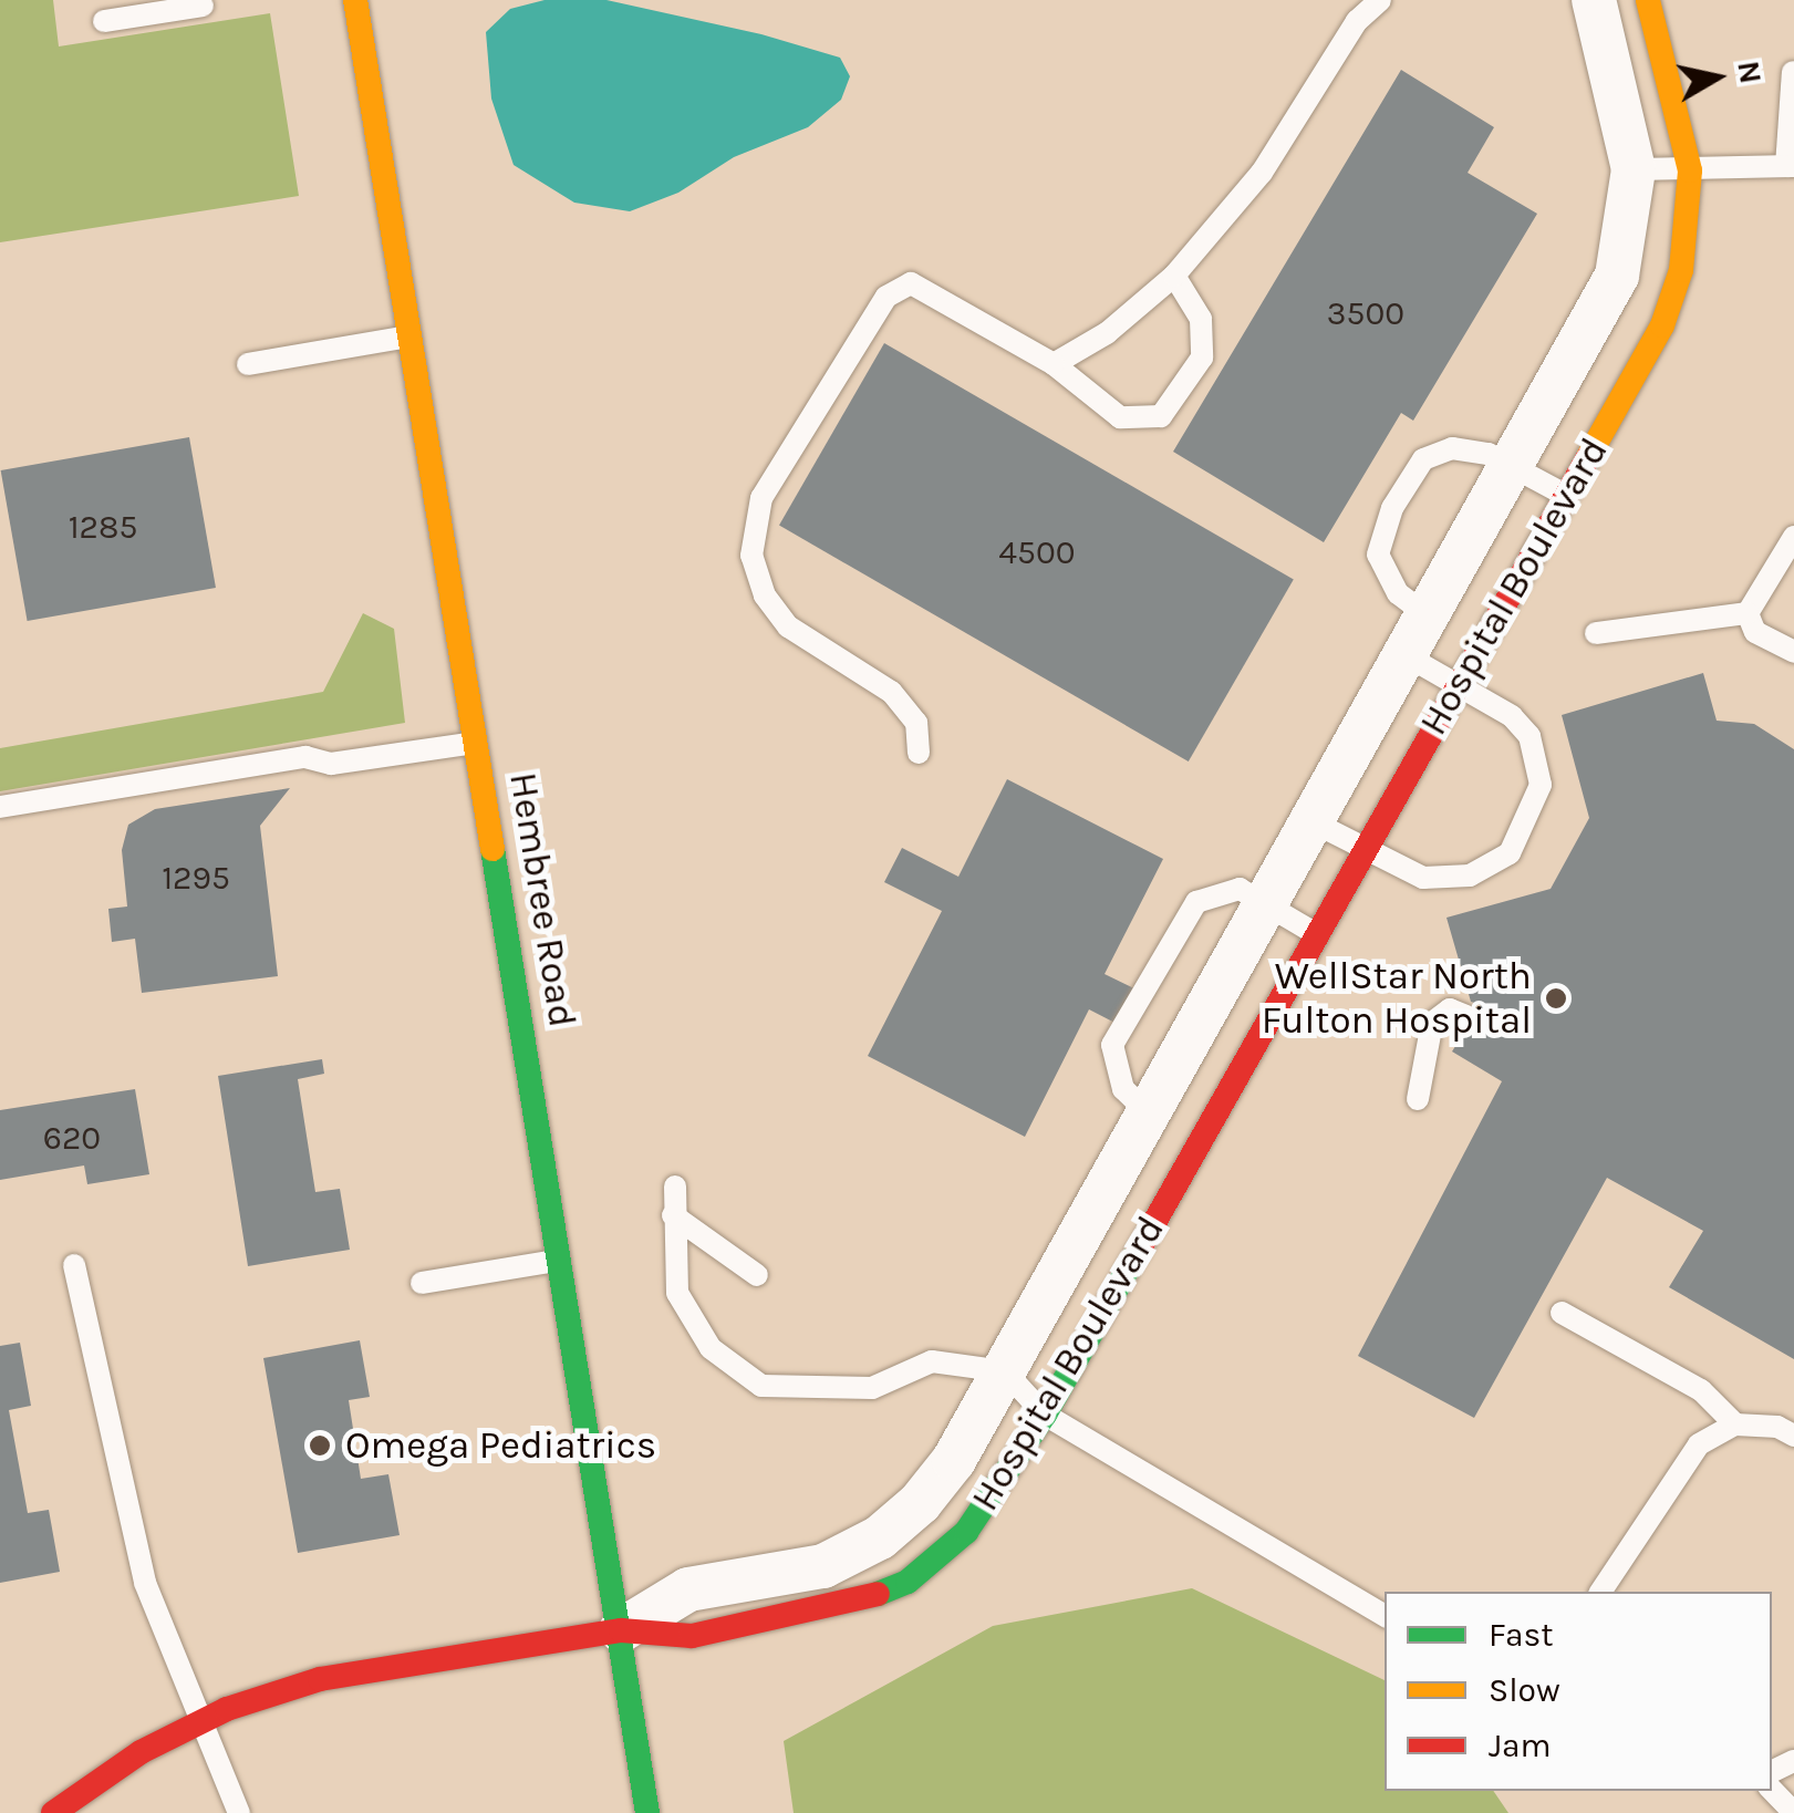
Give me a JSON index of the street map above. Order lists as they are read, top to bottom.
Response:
{
  "streets": {
    "street": ["Hospital Boulevard", "Hembree Road"]
  },
  "crossings": [
    ["Hospital Boulevard", "Hembree Road"]
  ],
  "places": ["WellStar North Fulton Hospital", "Omega Pediatrics"],
  "house_numbers": [
    "3500",
    "1285",
    "4500",
    "1295",
    "620"
  ],
  "legend": ["Fast", "Slow", "Jam"],
  "north": "right"
}
